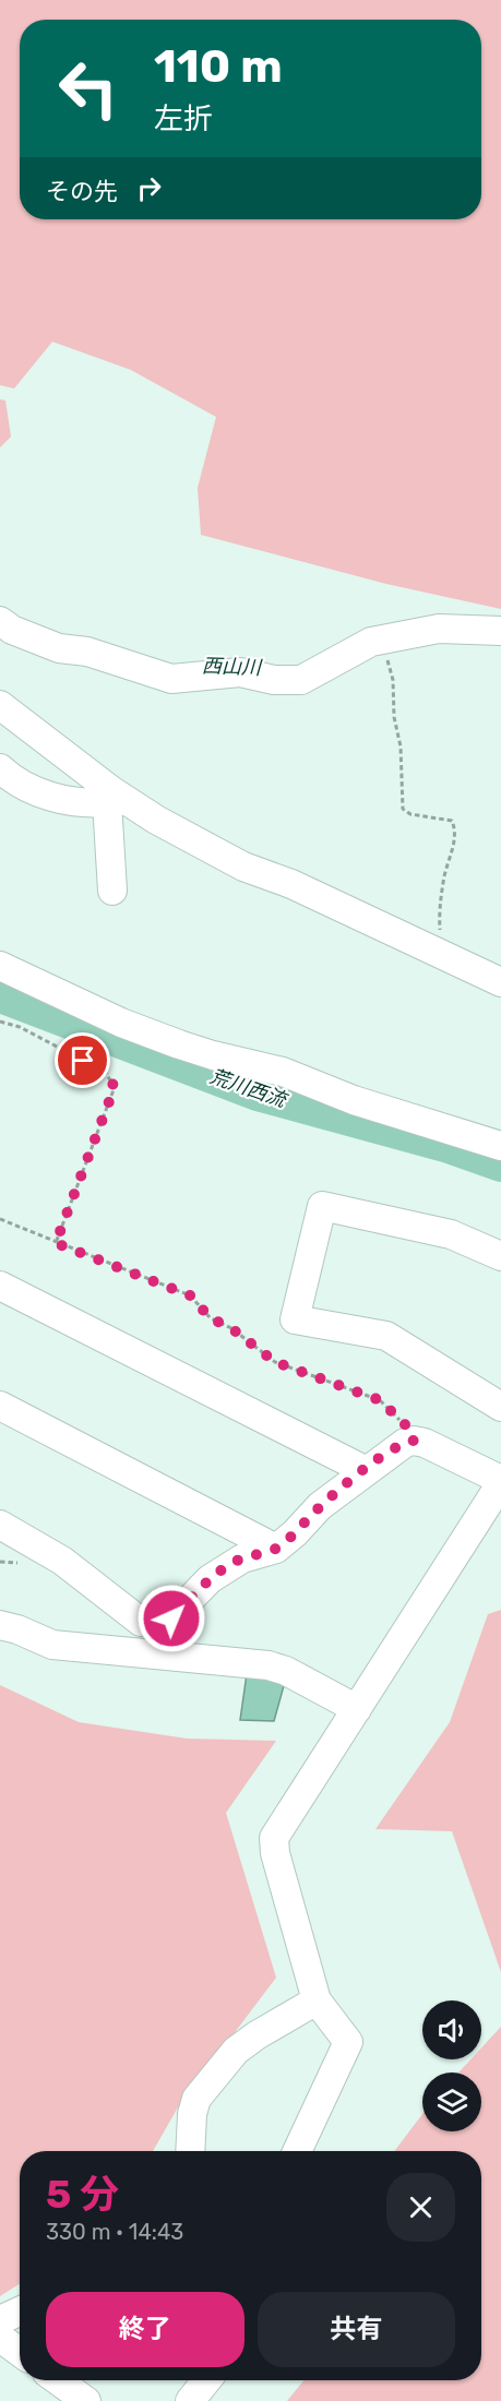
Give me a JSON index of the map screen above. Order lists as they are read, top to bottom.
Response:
{
  "water": ["西山川", "荒川西流"],
  "page": {
    "turn": ["110 m", "左折"],
    "then": "その先",
    "heading": ["5 分", "330 m · 14:43"],
    "buttons": ["終了", "共有"]
  }
}
